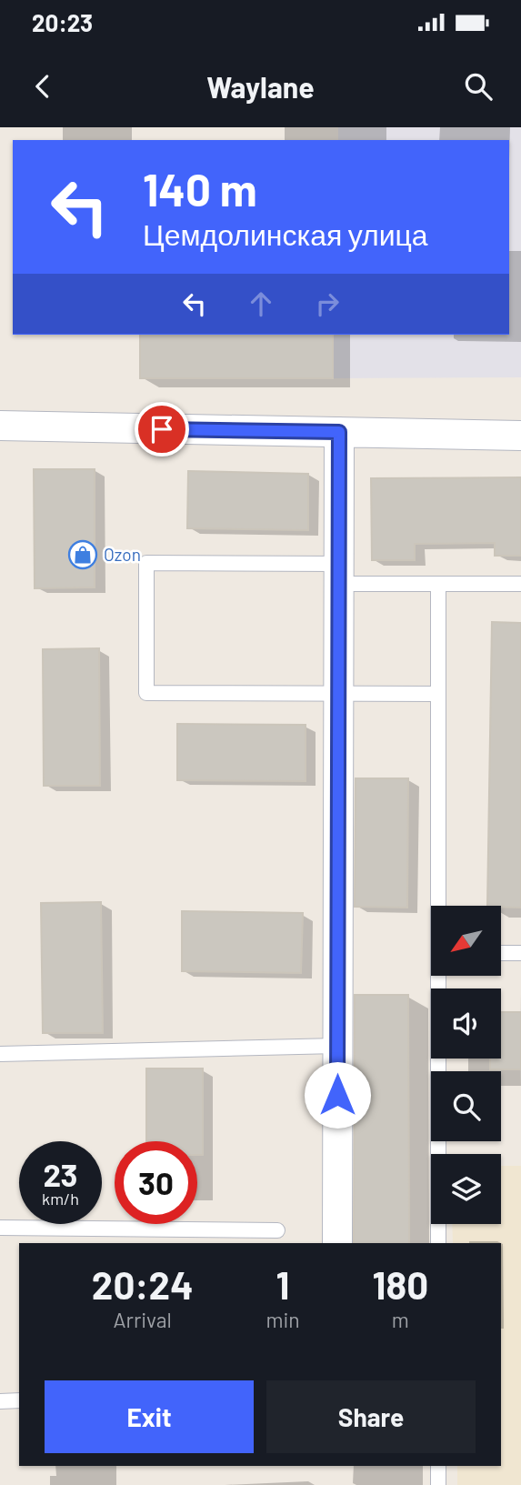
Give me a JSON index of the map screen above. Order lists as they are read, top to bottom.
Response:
{
  "places": {
    "shop": ["Ozon"]
  },
  "north": "bottom left",
  "page": {
    "status": "20:23",
    "header": "Waylane",
    "turn": ["140 m", "Цемдолинская улица"],
    "speed": "23 km/h",
    "limit": "30",
    "eta": [
      "20:24",
      "Arrival",
      "1",
      "min",
      "180",
      "m"
    ],
    "buttons": ["Exit", "Share"]
  }
}
